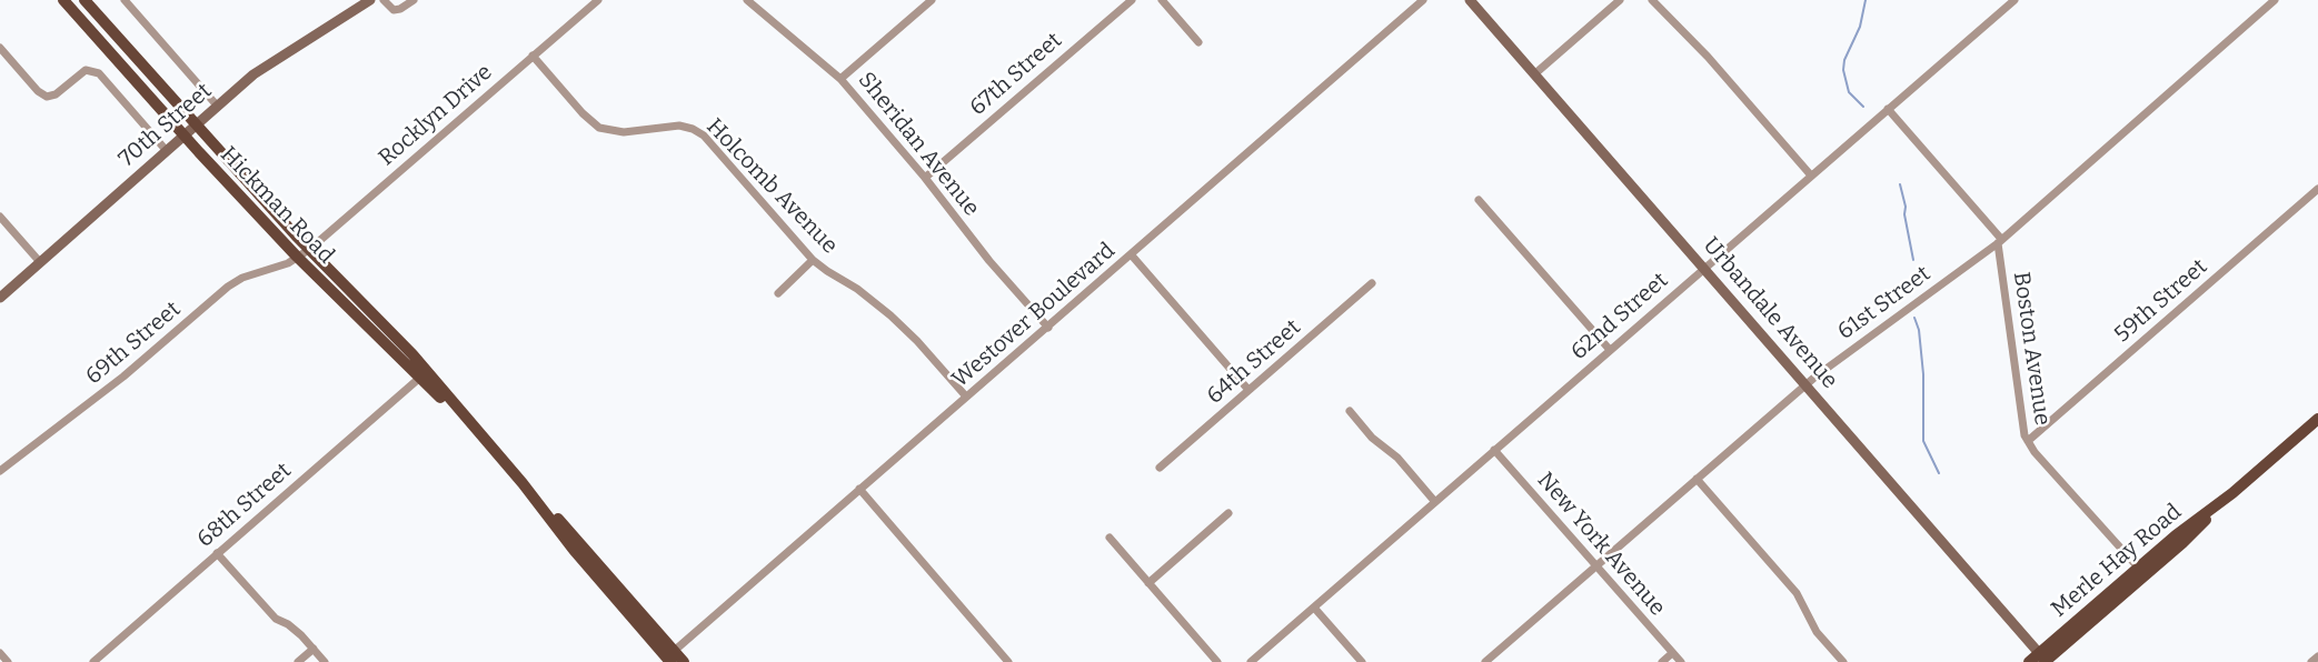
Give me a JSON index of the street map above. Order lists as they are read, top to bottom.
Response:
{
  "streets": {
    "main road": ["Hickman Road", "Merle Hay Road"],
    "street": [
      "67th Street",
      "Rocklyn Drive",
      "70th Street",
      "Sheridan Avenue",
      "Holcomb Avenue",
      "59th Street",
      "61st Street",
      "Urbandale Avenue",
      "Westover Boulevard",
      "62nd Street",
      "69th Street",
      "Boston Avenue",
      "64th Street",
      "68th Street",
      "New York Avenue"
    ]
  },
  "crossings": [
    ["67th Street", "Sheridan Avenue"],
    ["Rocklyn Drive", "Holcomb Avenue"],
    ["Rocklyn Drive", "Hickman Road"],
    ["Rocklyn Drive", "69th Street"],
    ["70th Street", "Hickman Road"],
    ["Sheridan Avenue", "Westover Boulevard"],
    ["Holcomb Avenue", "Westover Boulevard"],
    ["Hickman Road", "Westover Boulevard"],
    ["Hickman Road", "69th Street"],
    ["Hickman Road", "68th Street"],
    ["59th Street", "Boston Avenue"],
    ["61st Street", "Urbandale Avenue"],
    ["61st Street", "Boston Avenue"],
    ["61st Street", "New York Avenue"],
    ["Urbandale Avenue", "62nd Street"],
    ["Urbandale Avenue", "Merle Hay Road"],
    ["62nd Street", "New York Avenue"],
    ["Boston Avenue", "Merle Hay Road"]
  ]
}
